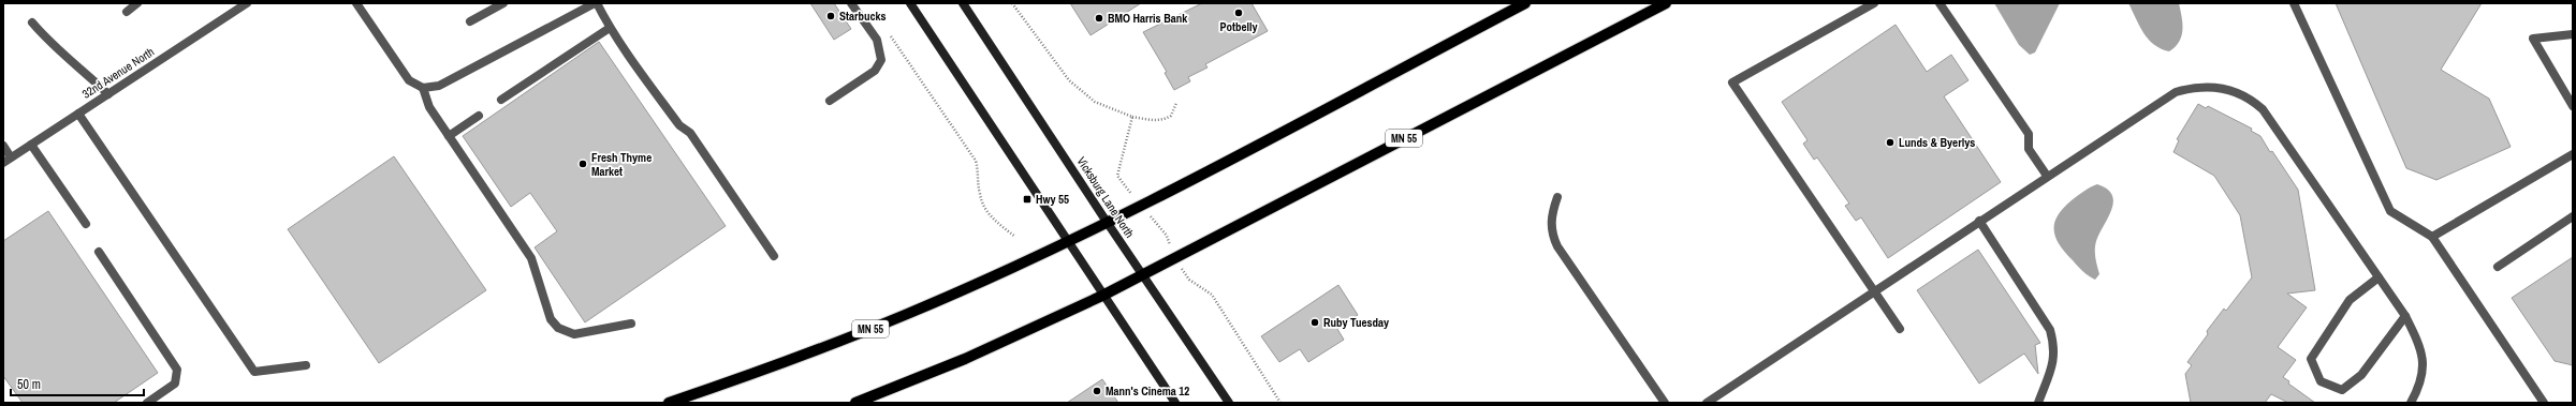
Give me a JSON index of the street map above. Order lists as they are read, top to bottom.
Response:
{
  "streets": {
    "main road": ["MN 55", "Vicksburg Lane North"],
    "street": ["32nd Avenue North"]
  },
  "crossings": [
    ["MN 55", "Vicksburg Lane North"]
  ],
  "places": {
    "other": [
      "Potbelly",
      "Starbucks",
      "BMO Harris Bank",
      "Lunds & Byerlys",
      "Fresh Thyme Market",
      "Ruby Tuesday",
      "Mann's Cinema 12"
    ],
    "transit": ["Hwy 55"]
  },
  "scale_bar": "50 m"
}
